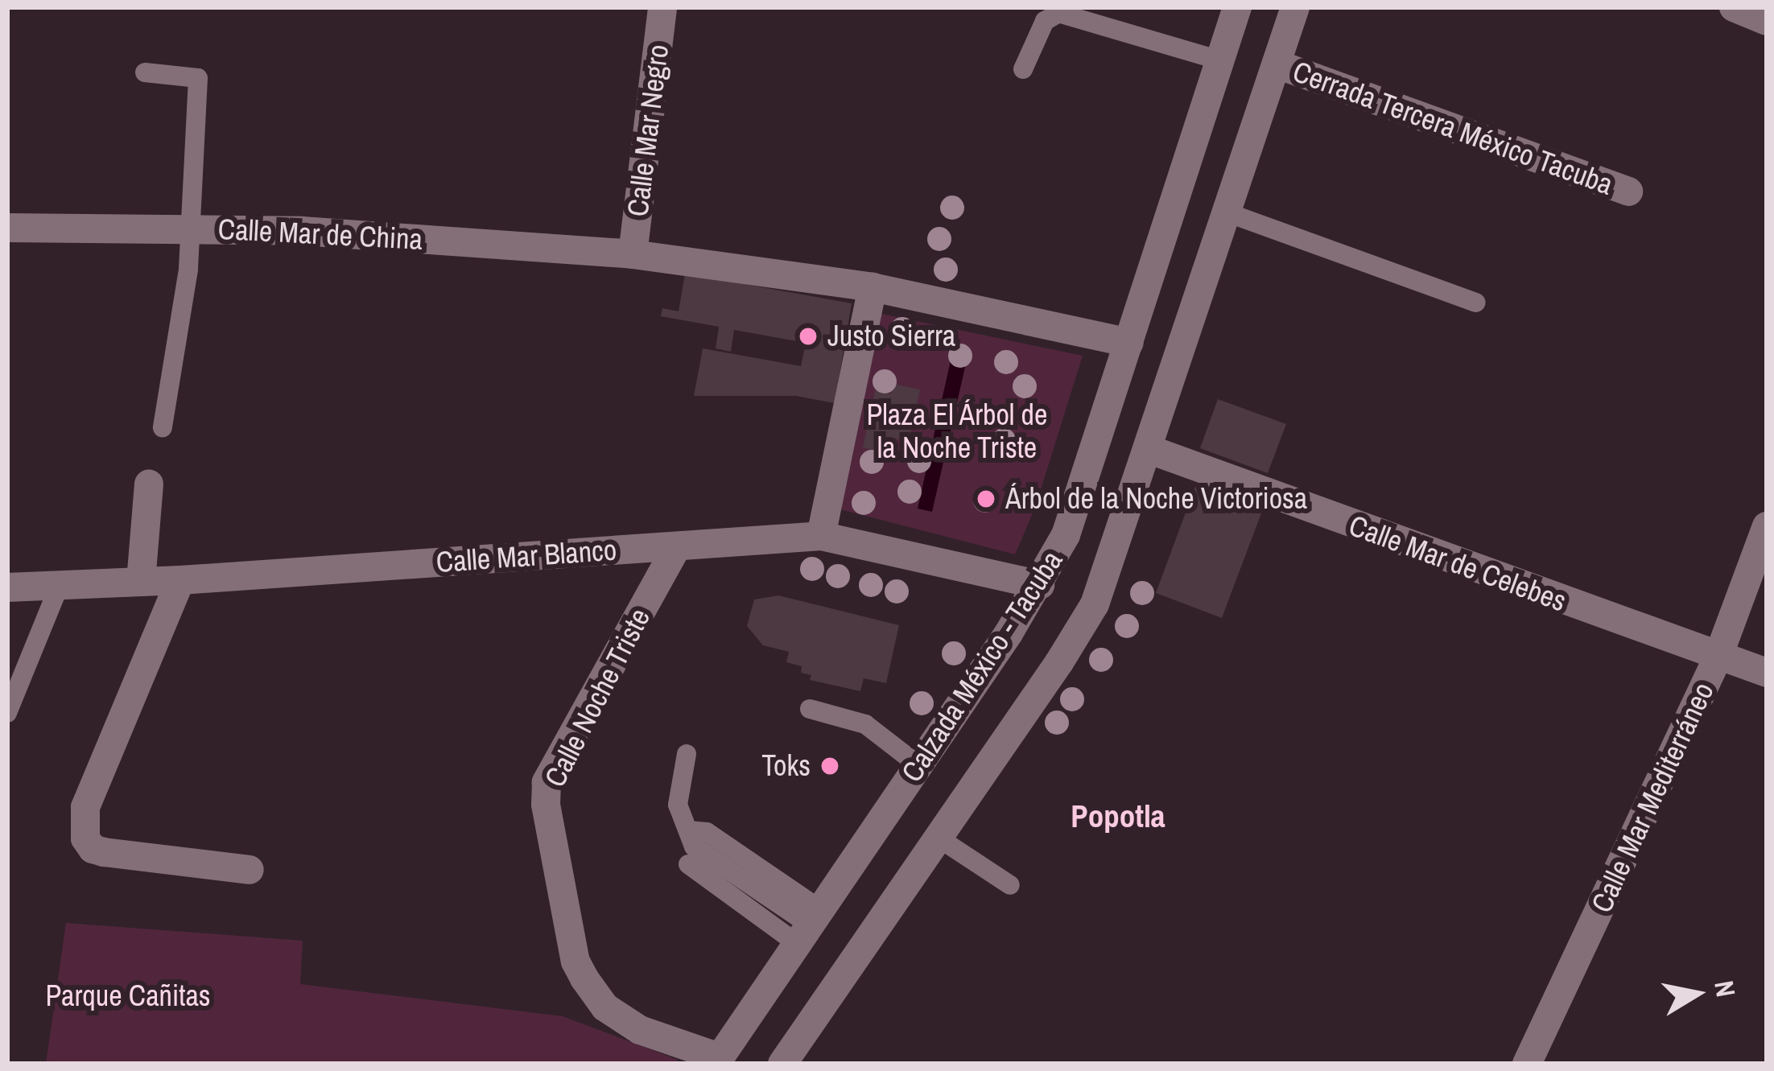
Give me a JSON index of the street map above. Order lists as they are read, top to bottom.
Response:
{
  "streets": {
    "street": [
      "Cerrada Tercera México Tacuba",
      "Calle Mar Negro",
      "Calle Mar de China",
      "Calle Mar Blanco",
      "Calle Mar de Celebes",
      "Calzada México - Tacuba",
      "Calle Noche Triste",
      "Calle Mar Mediterráneo"
    ]
  },
  "crossings": [
    ["Cerrada Tercera México Tacuba", "Calzada México - Tacuba"],
    ["Calle Mar Negro", "Calle Mar de China"],
    ["Calle Mar de China", "Calzada México - Tacuba"],
    ["Calle Mar Blanco", "Calzada México - Tacuba"],
    ["Calle Mar Blanco", "Calle Noche Triste"],
    ["Calle Mar de Celebes", "Calzada México - Tacuba"],
    ["Calle Mar de Celebes", "Calle Mar Mediterráneo"],
    ["Calzada México - Tacuba", "Calle Noche Triste"]
  ],
  "districts": ["Popotla"],
  "parks": ["Plaza El Árbol de la Noche Triste", "Parque Cañitas"],
  "places": ["Justo Sierra", "Árbol de la Noche Victoriosa", "Toks"],
  "north": "right"
}
